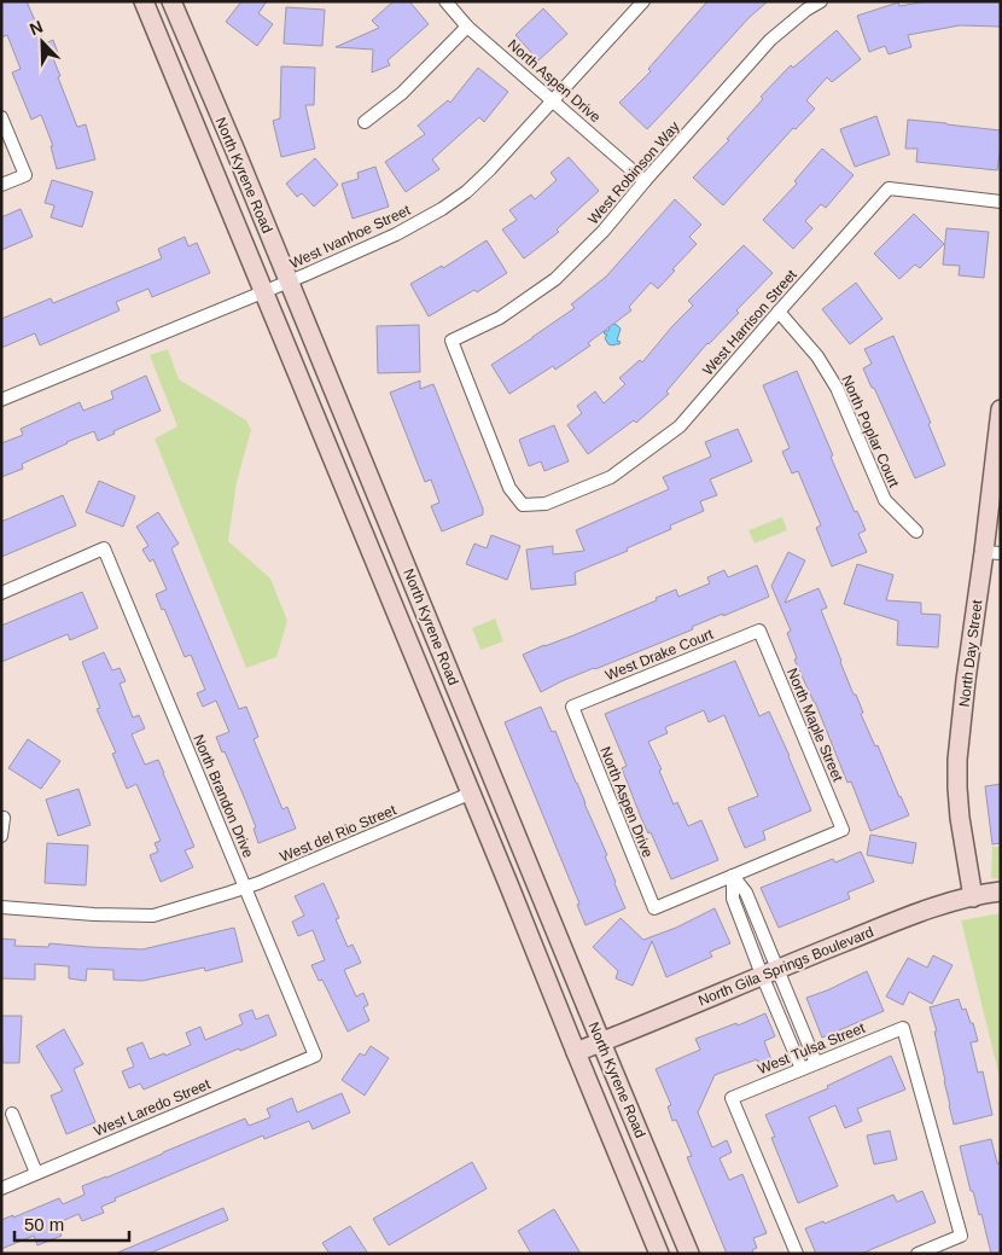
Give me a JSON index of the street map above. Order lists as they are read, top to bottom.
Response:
{
  "streets": {
    "main road": ["North Kyrene Road", "North Day Street", "North Gila Springs Boulevard"],
    "street": [
      "North Aspen Drive",
      "West Robinson Way",
      "West Ivanhoe Street",
      "West Harrison Street",
      "North Poplar Court",
      "West Drake Court",
      "North Maple Street",
      "North Brandon Drive",
      "West del Rio Street",
      "West Tulsa Street",
      "West Laredo Street"
    ]
  },
  "crossings": [
    ["North Aspen Drive", "West Robinson Way"],
    ["North Aspen Drive", "West Ivanhoe Street"],
    ["North Aspen Drive", "West Drake Court"],
    ["North Aspen Drive", "North Maple Street"],
    ["West Robinson Way", "West Harrison Street"],
    ["North Kyrene Road", "West Ivanhoe Street"],
    ["North Kyrene Road", "West del Rio Street"],
    ["North Kyrene Road", "North Gila Springs Boulevard"],
    ["West Harrison Street", "North Poplar Court"],
    ["North Day Street", "North Gila Springs Boulevard"],
    ["West Drake Court", "North Maple Street"],
    ["North Brandon Drive", "West del Rio Street"],
    ["North Brandon Drive", "West Laredo Street"]
  ],
  "scale_bar": "50 m",
  "north": "top left"
}
